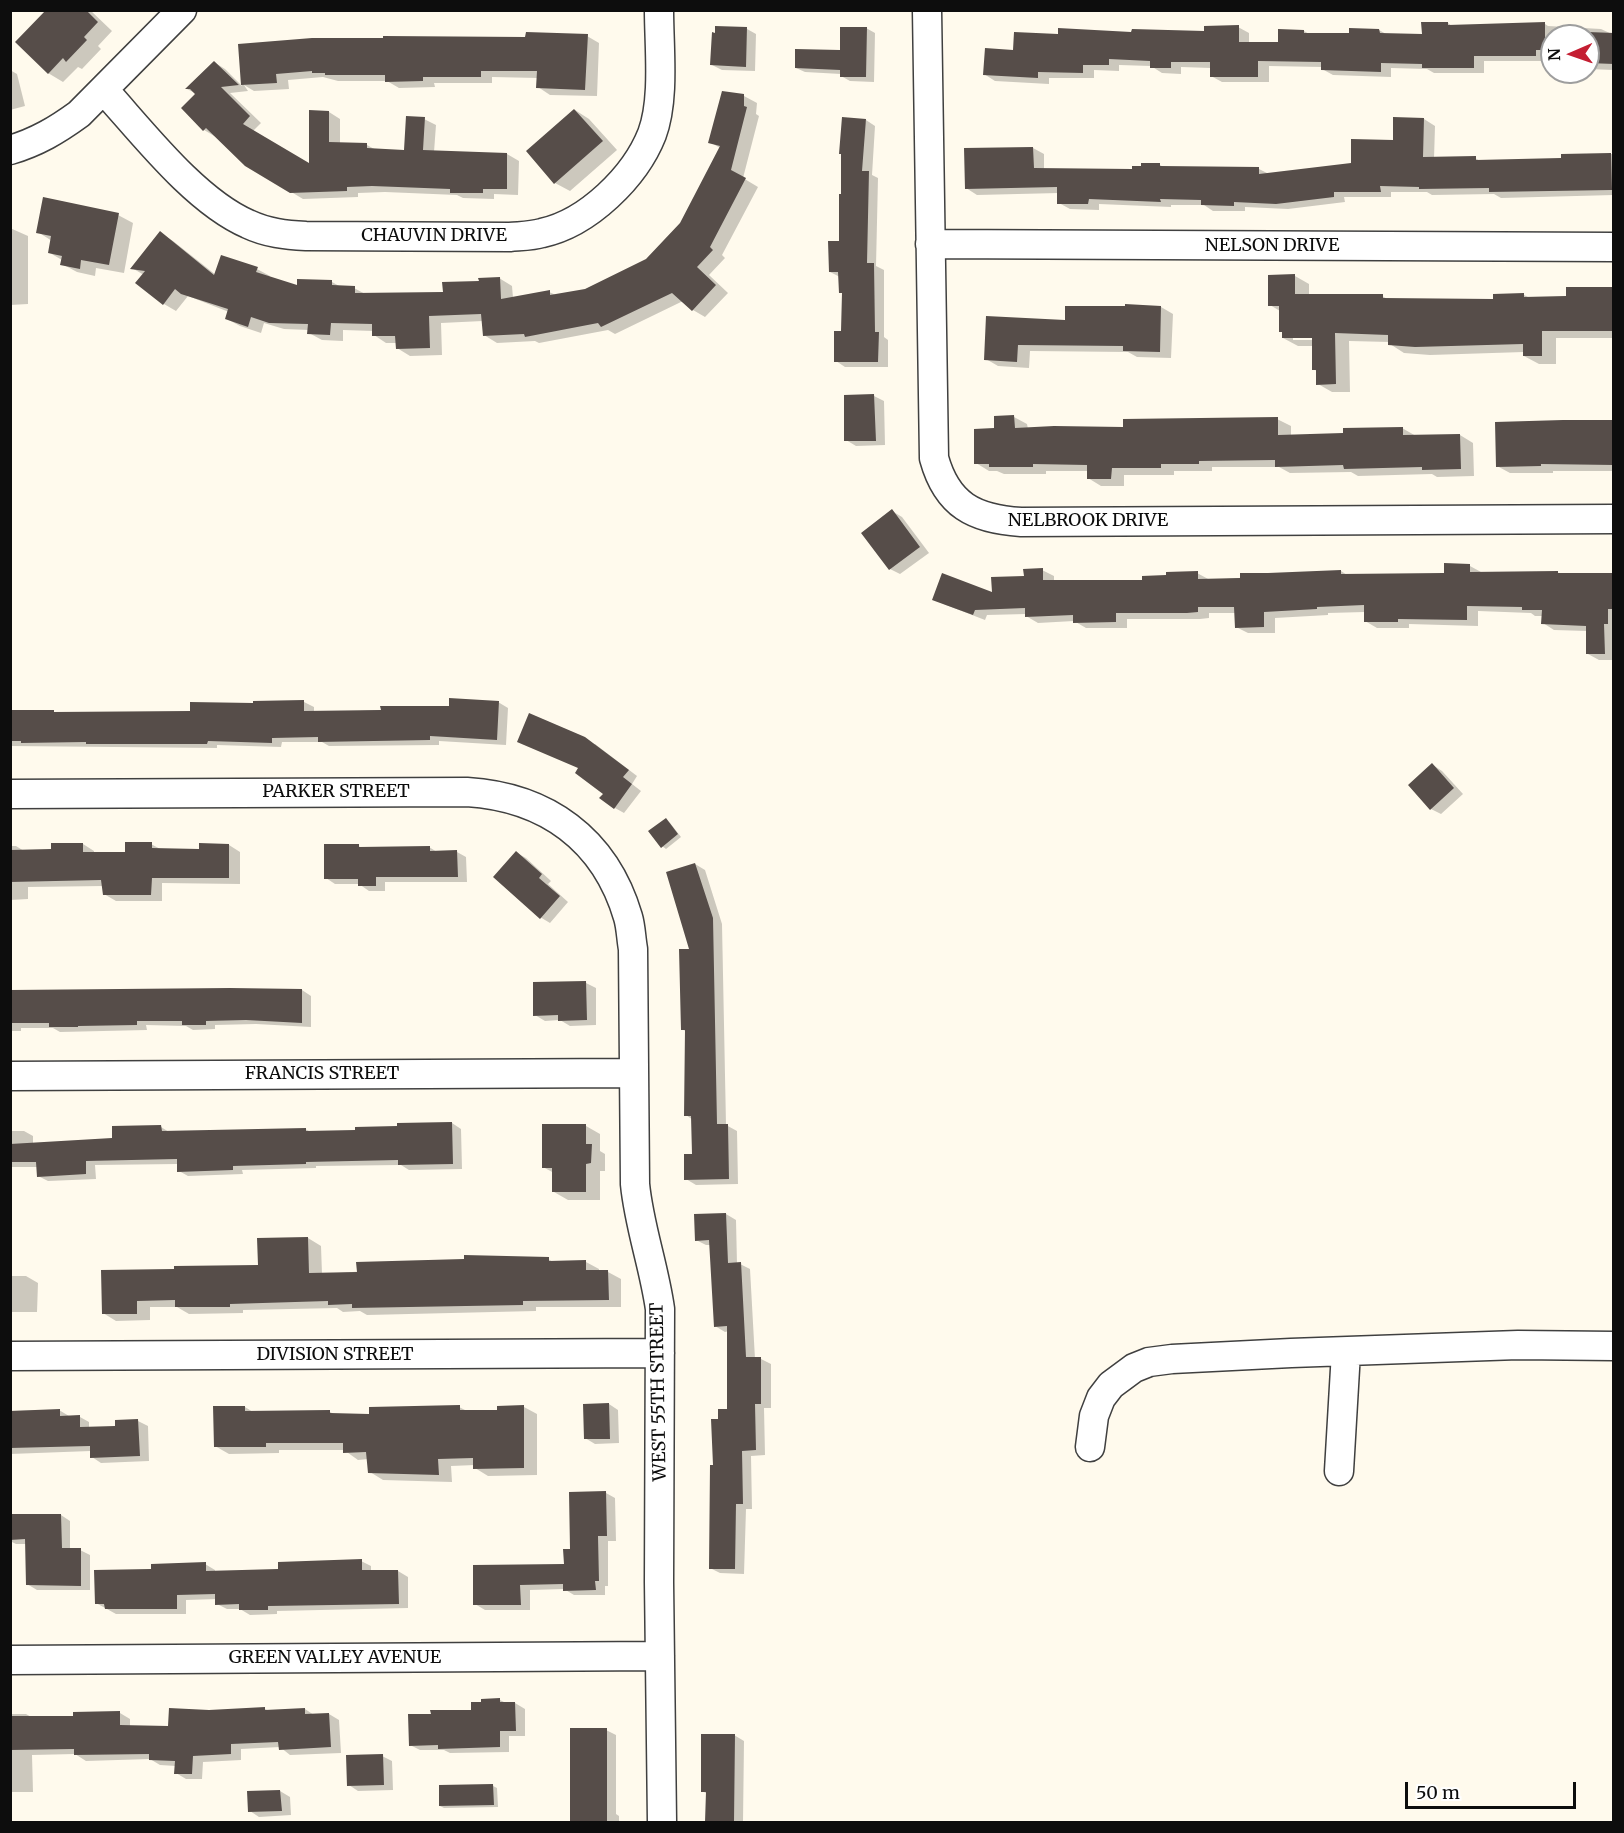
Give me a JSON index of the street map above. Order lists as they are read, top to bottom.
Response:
{
  "streets": {
    "street": [
      "CHAUVIN DRIVE",
      "NELSON DRIVE",
      "NELBROOK DRIVE",
      "PARKER STREET",
      "FRANCIS STREET",
      "DIVISION STREET",
      "WEST 55TH STREET",
      "GREEN VALLEY AVENUE"
    ]
  },
  "crossings": [
    ["NELSON DRIVE", "NELBROOK DRIVE"],
    ["PARKER STREET", "WEST 55TH STREET"],
    ["FRANCIS STREET", "WEST 55TH STREET"],
    ["DIVISION STREET", "WEST 55TH STREET"],
    ["WEST 55TH STREET", "GREEN VALLEY AVENUE"]
  ],
  "scale_bar": "50 m",
  "north": "left"
}
